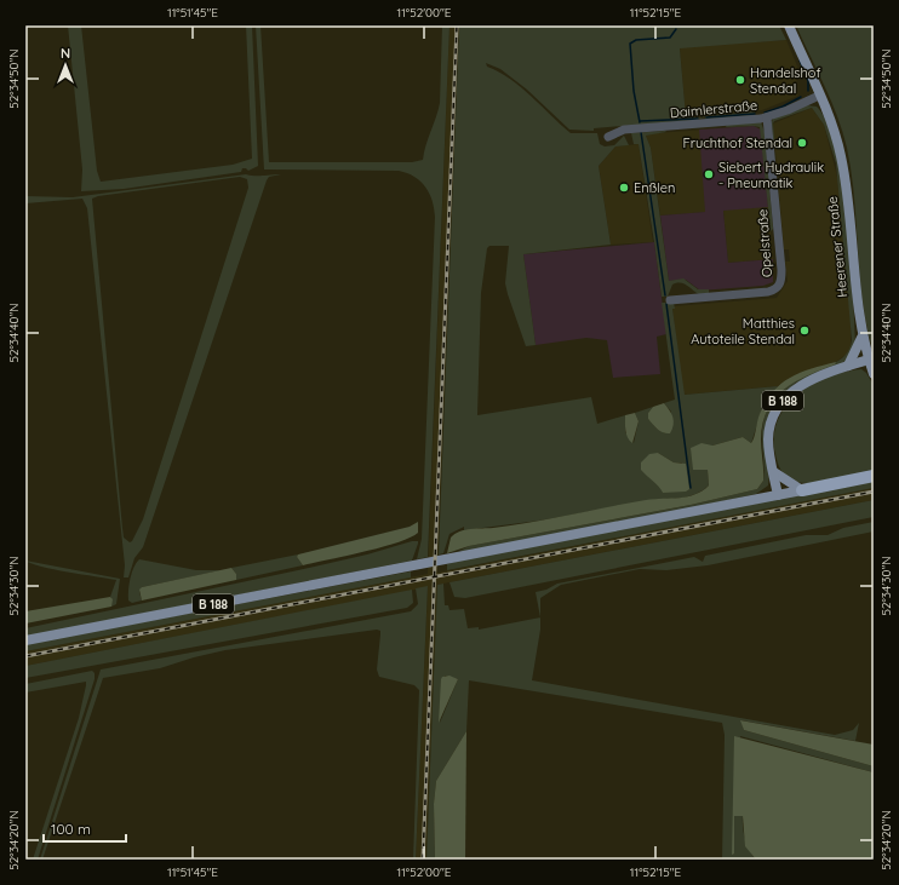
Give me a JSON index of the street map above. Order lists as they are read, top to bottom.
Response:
{
  "streets": {
    "highway": ["B 188"],
    "main road": ["Heerener Straße"],
    "street": ["Daimlerstraße", "Opelstraße"]
  },
  "crossings": [
    ["Daimlerstraße", "Opelstraße"],
    ["Daimlerstraße", "Heerener Straße"],
    ["Heerener Straße", "B 188"]
  ],
  "places": [
    "Handelshof Stendal",
    "Fruchthof Stendal",
    "Siebert Hydraulik - Pneumatik",
    "Enßlen",
    "Matthies Autoteile Stendal"
  ],
  "scale_bar": "100 m",
  "north": "top",
  "coordinates": [
    "11°51'45\"E",
    "11°52'00\"E",
    "11°52'15\"E",
    "52°34'50\"N",
    "52°34'40\"N",
    "52°34'30\"N",
    "52°34'20\"N"
  ]
}
